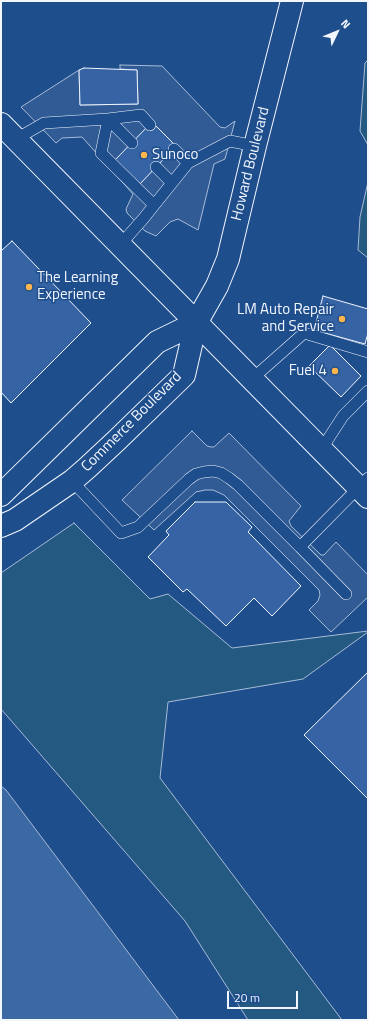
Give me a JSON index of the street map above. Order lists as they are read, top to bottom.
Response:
{
  "streets": {
    "main road": ["Howard Boulevard", "Commerce Boulevard"]
  },
  "crossings": [
    ["Howard Boulevard", "Commerce Boulevard"]
  ],
  "places": [
    "Sunoco",
    "The Learning Experience",
    "LM Auto Repair and Service",
    "Fuel 4"
  ],
  "scale_bar": "20 m",
  "north": "top right"
}
